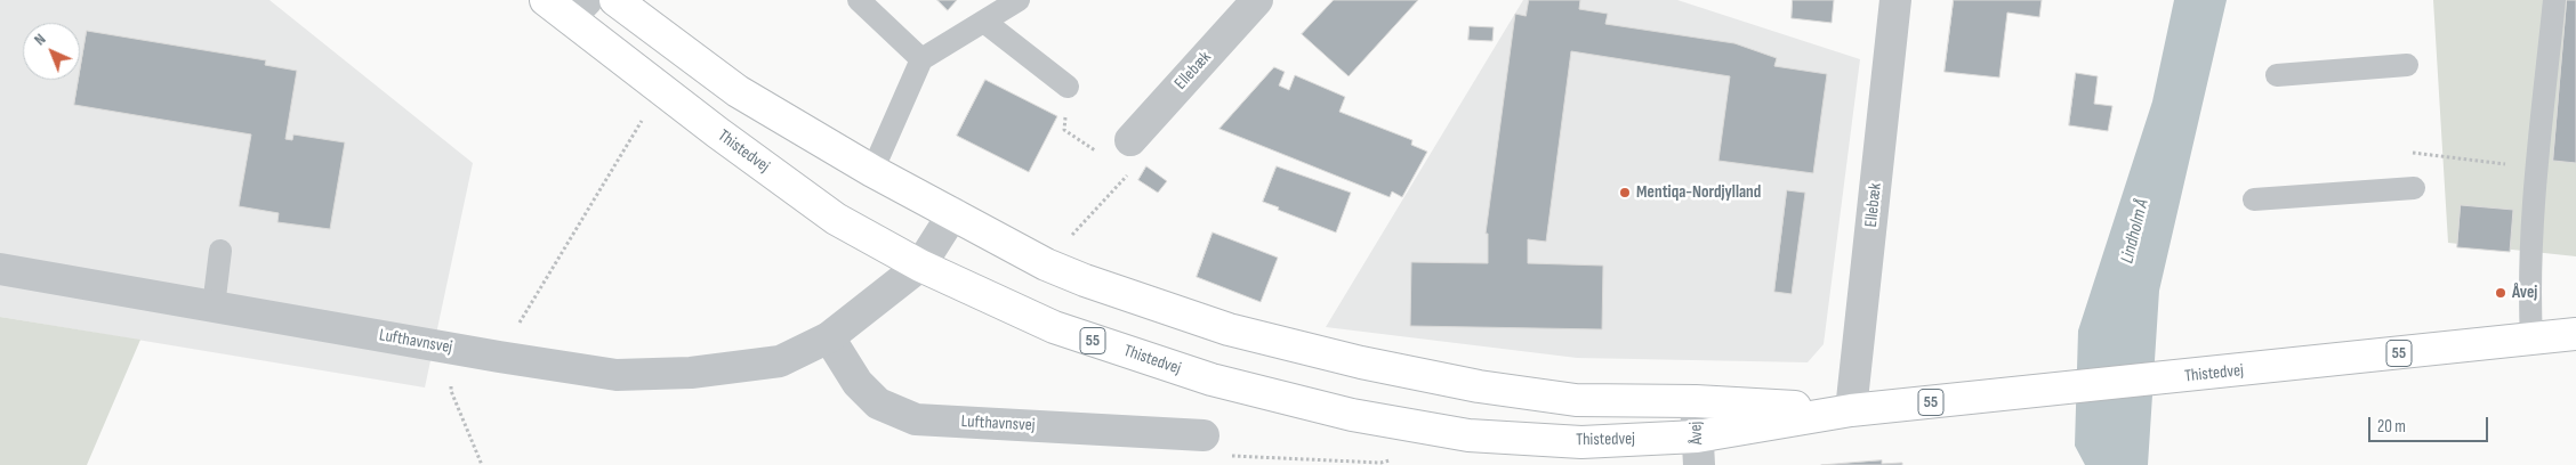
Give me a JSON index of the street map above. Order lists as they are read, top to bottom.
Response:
{
  "streets": {
    "main road": ["Thistedvej", "55"],
    "street": ["Ellebæk", "Lufthavnsvej", "Åvej"]
  },
  "crossings": [
    ["Ellebæk", "Thistedvej"],
    ["Thistedvej", "Lufthavnsvej"],
    ["Thistedvej", "Åvej"]
  ],
  "water": ["Lindholm Å"],
  "places": ["Mentiqa-Nordjylland", "Åvej"],
  "scale_bar": "20 m",
  "north": "top left"
}
